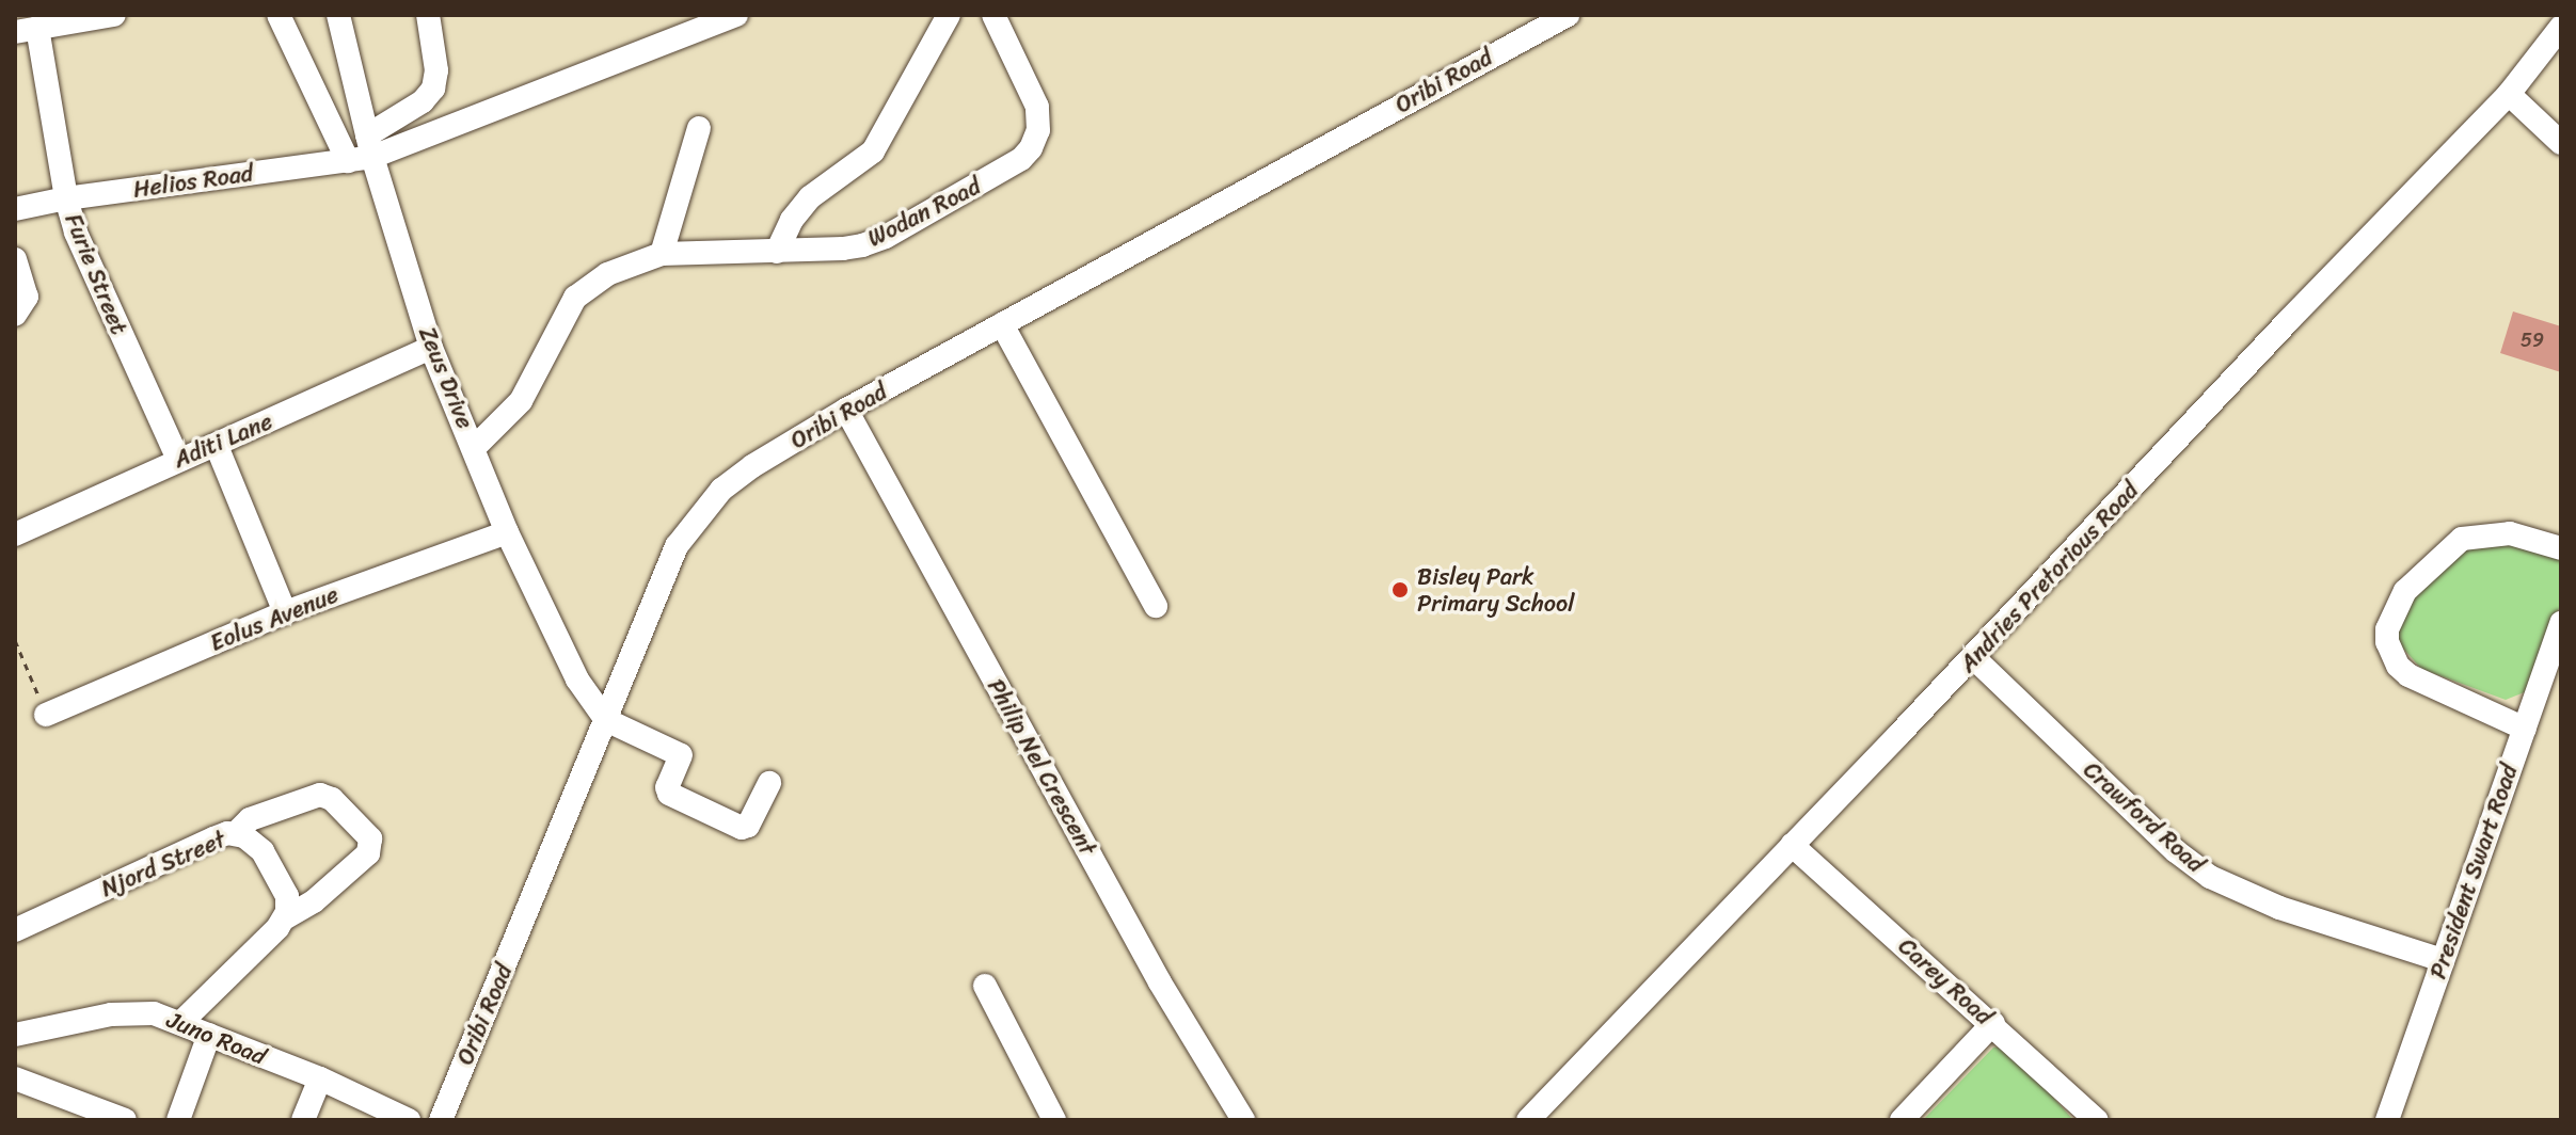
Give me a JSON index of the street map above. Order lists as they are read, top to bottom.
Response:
{
  "streets": {
    "street": [
      "Oribi Road",
      "Helios Road",
      "Wodan Road",
      "Furie Street",
      "Zeus Drive",
      "Aditi Lane",
      "Andries Pretorious Road",
      "Eolus Avenue",
      "Philip Nel Crescent",
      "Crawford Road",
      "Njord Street",
      "President Swart Road",
      "Carey Road",
      "Juno Road"
    ]
  },
  "crossings": [
    ["Oribi Road", "Zeus Drive"],
    ["Oribi Road", "Philip Nel Crescent"],
    ["Helios Road", "Furie Street"],
    ["Helios Road", "Zeus Drive"],
    ["Wodan Road", "Zeus Drive"],
    ["Furie Street", "Aditi Lane"],
    ["Zeus Drive", "Aditi Lane"],
    ["Zeus Drive", "Eolus Avenue"],
    ["Andries Pretorious Road", "Crawford Road"],
    ["Andries Pretorious Road", "Carey Road"],
    ["Crawford Road", "President Swart Road"]
  ],
  "places": ["Bisley Park Primary School"],
  "house_numbers": ["59"]
}
